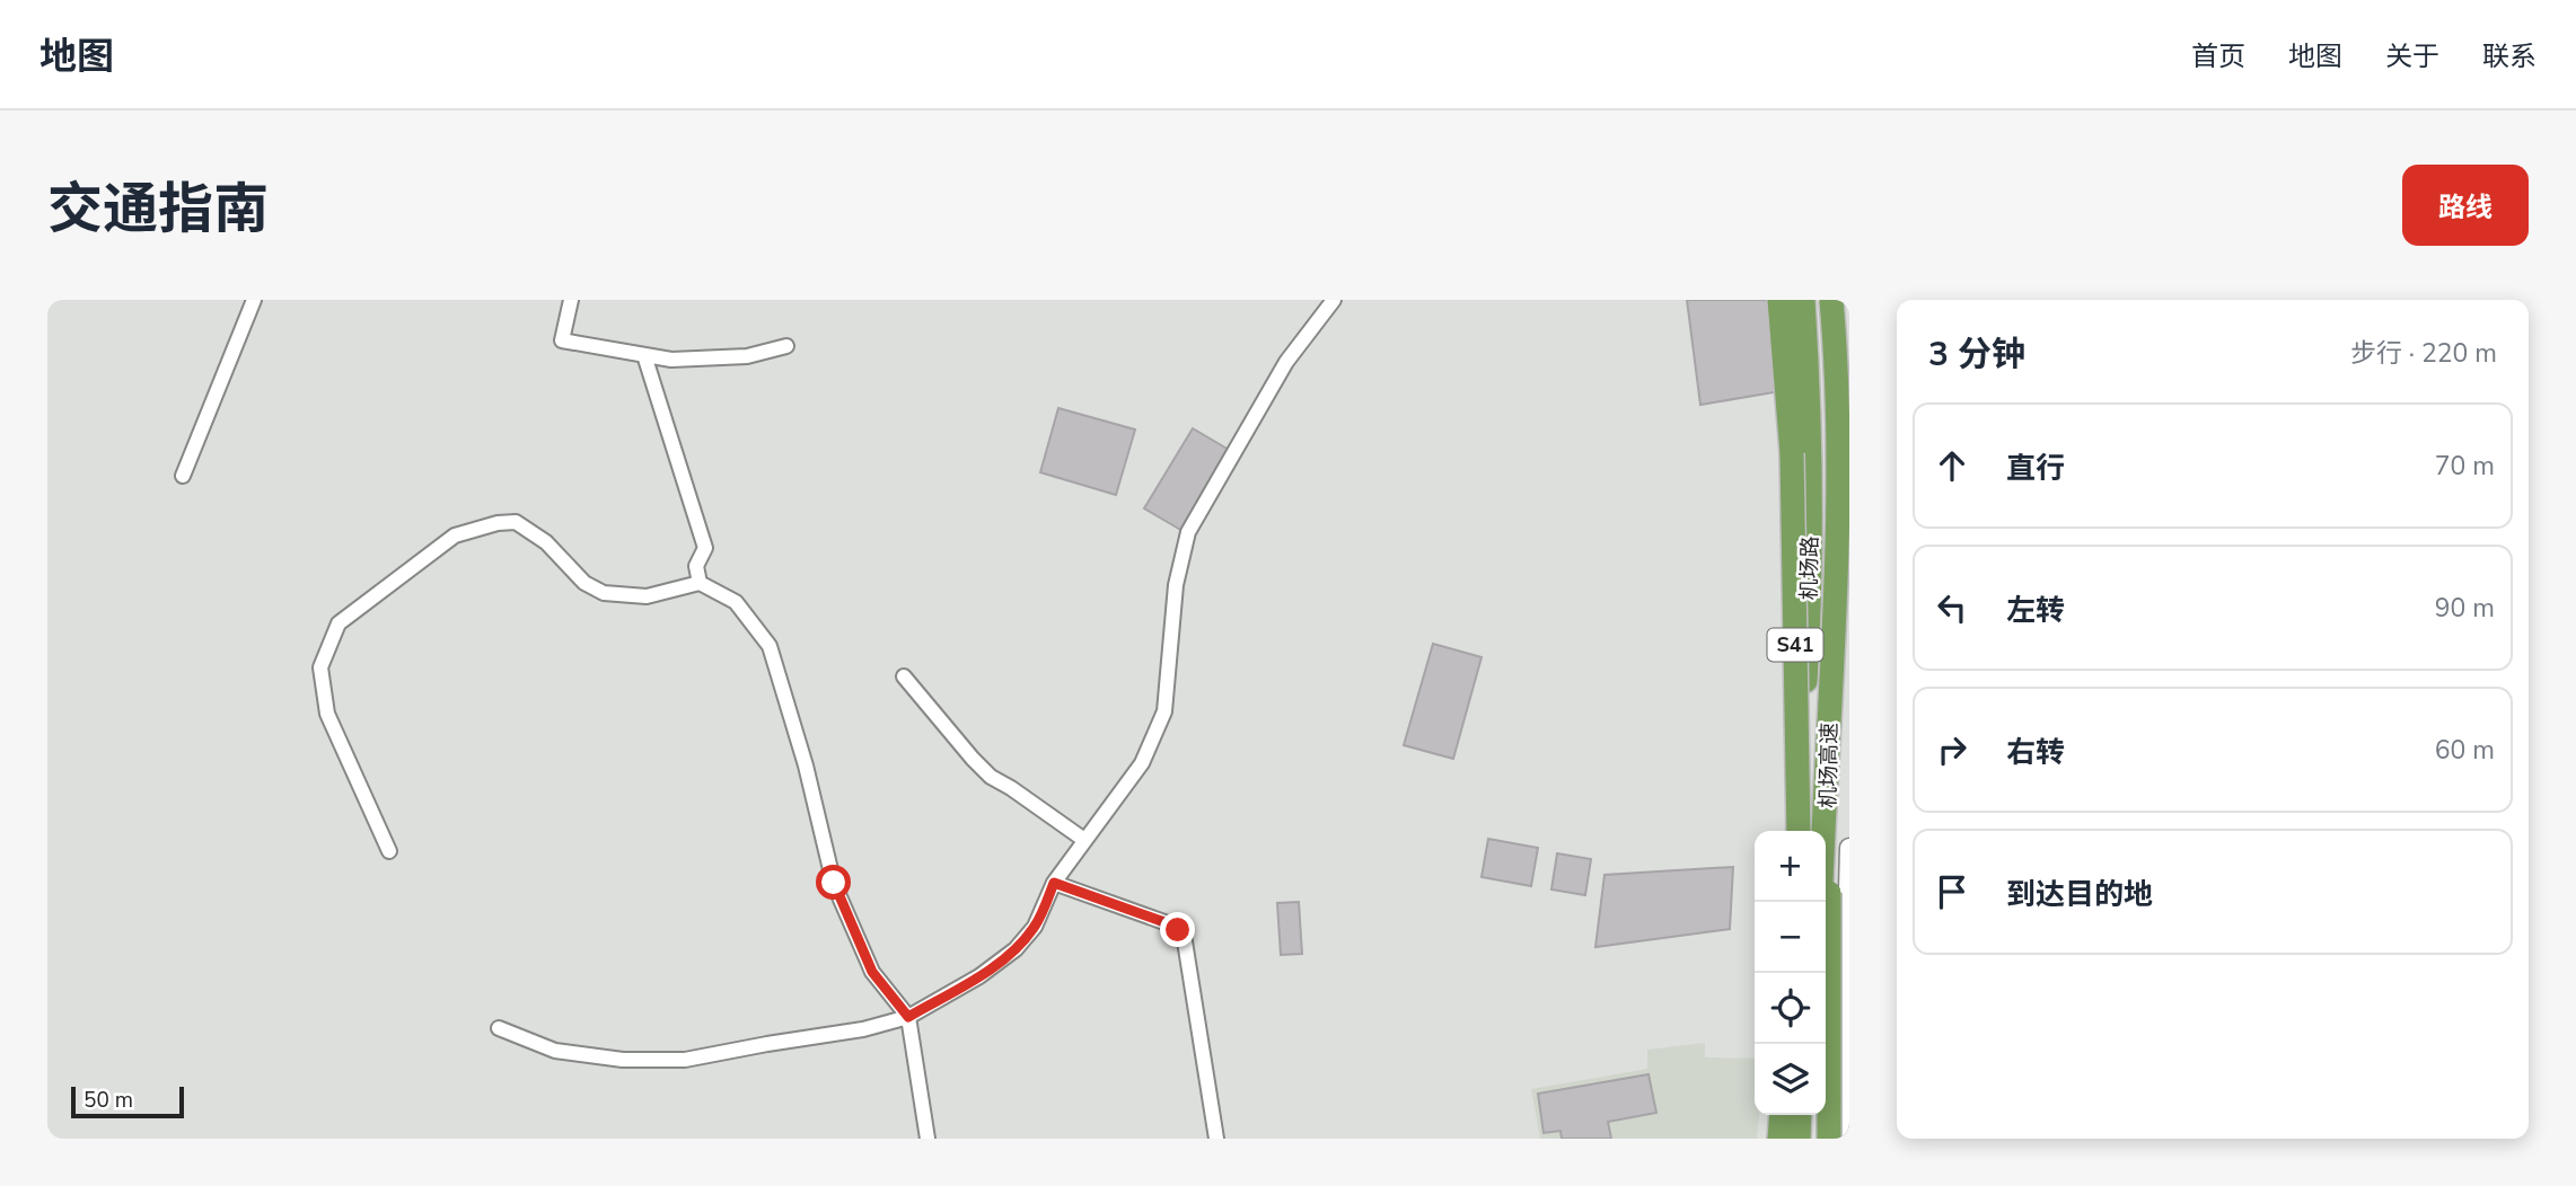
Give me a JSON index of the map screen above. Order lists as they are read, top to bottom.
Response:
{
  "streets": {
    "highway": ["机场路", "S41", "机场高速"]
  },
  "scale_bar": "50 m",
  "page": {
    "header": "地图",
    "nav": [
      "首页",
      "地图",
      "关于",
      "联系"
    ],
    "title": "交通指南",
    "buttons": "路线",
    "heading": ["3 分钟", "步行 · 220 m"],
    "list": [
      ["直行", "70 m"],
      ["左转", "90 m"],
      ["右转", "60 m"],
      "到达目的地"
    ],
    "map_buttons": ["+", "−"],
    "scale": "50 m"
  }
}
